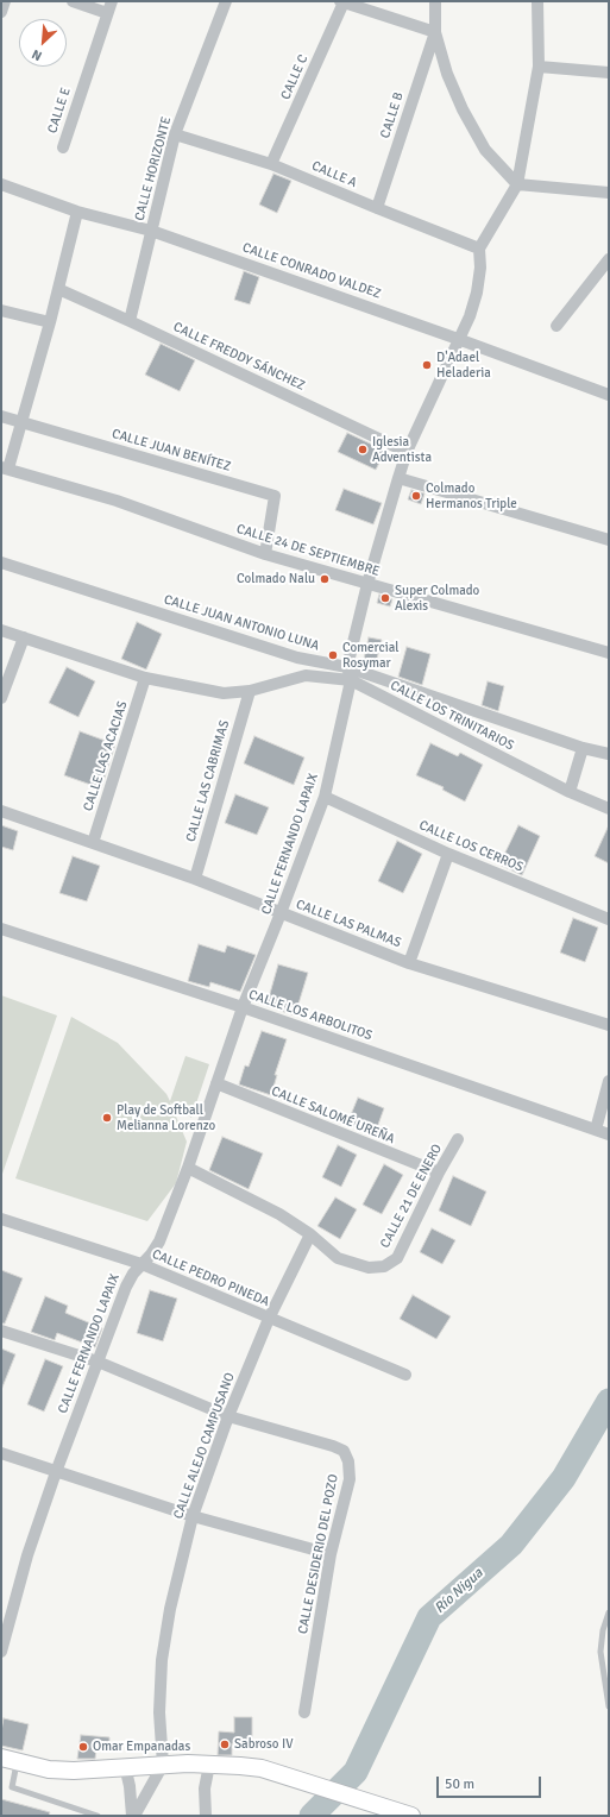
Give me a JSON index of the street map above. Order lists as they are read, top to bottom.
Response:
{
  "streets": {
    "street": [
      "CALLE C",
      "CALLE E",
      "CALLE B",
      "CALLE HORIZONTE",
      "CALLE A",
      "CALLE CONRADO VALDEZ",
      "CALLE FREDDY SÁNCHEZ",
      "CALLE JUAN BENÍTEZ",
      "CALLE 24 DE SEPTIEMBRE",
      "CALLE JUAN ANTONIO LUNA",
      "CALLE LOS TRINITARIOS",
      "CALLE LAS ACACIAS",
      "CALLE LAS CABRIMAS",
      "CALLE FERNANDO LAPAIX",
      "CALLE LOS CERROS",
      "CALLE LAS PALMAS",
      "CALLE LOS ARBOLITOS",
      "CALLE SALOMÉ UREÑA",
      "CALLE 21 DE ENERO",
      "CALLE PEDRO PINEDA",
      "CALLE ALEJO CAMPUSANO",
      "CALLE DESIDERIO DEL POZO"
    ]
  },
  "crossings": [
    ["CALLE C", "CALLE A"],
    ["CALLE B", "CALLE A"],
    ["CALLE HORIZONTE", "CALLE A"],
    ["CALLE HORIZONTE", "CALLE CONRADO VALDEZ"],
    ["CALLE HORIZONTE", "CALLE FREDDY SÁNCHEZ"],
    ["CALLE A", "CALLE FERNANDO LAPAIX"],
    ["CALLE CONRADO VALDEZ", "CALLE FERNANDO LAPAIX"],
    ["CALLE FREDDY SÁNCHEZ", "CALLE FERNANDO LAPAIX"],
    ["CALLE JUAN BENÍTEZ", "CALLE 24 DE SEPTIEMBRE"],
    ["CALLE 24 DE SEPTIEMBRE", "CALLE FERNANDO LAPAIX"],
    ["CALLE JUAN ANTONIO LUNA", "CALLE FERNANDO LAPAIX"],
    ["CALLE LOS TRINITARIOS", "CALLE LAS ACACIAS"],
    ["CALLE LOS TRINITARIOS", "CALLE LAS CABRIMAS"],
    ["CALLE LOS TRINITARIOS", "CALLE FERNANDO LAPAIX"],
    ["CALLE LAS ACACIAS", "CALLE LAS PALMAS"],
    ["CALLE LAS CABRIMAS", "CALLE LAS PALMAS"],
    ["CALLE FERNANDO LAPAIX", "CALLE LOS CERROS"],
    ["CALLE FERNANDO LAPAIX", "CALLE LAS PALMAS"],
    ["CALLE FERNANDO LAPAIX", "CALLE LOS ARBOLITOS"],
    ["CALLE FERNANDO LAPAIX", "CALLE SALOMÉ UREÑA"],
    ["CALLE FERNANDO LAPAIX", "CALLE 21 DE ENERO"],
    ["CALLE FERNANDO LAPAIX", "CALLE PEDRO PINEDA"],
    ["CALLE FERNANDO LAPAIX", "CALLE DESIDERIO DEL POZO"],
    ["CALLE SALOMÉ UREÑA", "CALLE 21 DE ENERO"],
    ["CALLE 21 DE ENERO", "CALLE ALEJO CAMPUSANO"],
    ["CALLE PEDRO PINEDA", "CALLE ALEJO CAMPUSANO"],
    ["CALLE ALEJO CAMPUSANO", "CALLE DESIDERIO DEL POZO"]
  ],
  "water": ["Río Nigua"],
  "places": [
    "D'Adael Heladeria",
    "Iglesia Adventista",
    "Colmado Hermanos Triple",
    "Colmado Nalu",
    "Super Colmado Alexis",
    "Comercial Rosymar",
    "Play de Softball Melianna Lorenzo",
    "Sabroso IV",
    "Omar Empanadas"
  ],
  "scale_bar": "50 m",
  "north": "bottom left"
}
